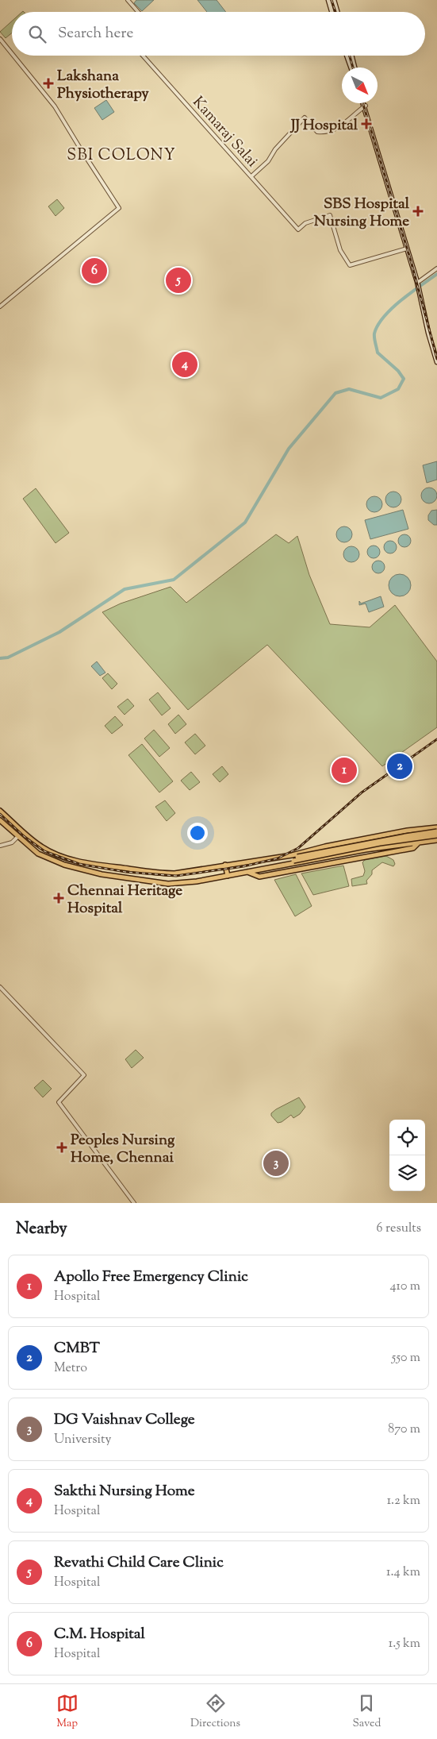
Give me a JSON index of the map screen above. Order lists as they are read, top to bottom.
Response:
{
  "streets": {
    "street": ["Kamaraj Salai"]
  },
  "districts": ["SBI COLONY"],
  "places": {
    "health": [
      "Lakshana Physiotherapy",
      "JJ Hospital",
      "SBS Hospital Nursing Home",
      "Chennai Heritage Hospital",
      "Peoples Nursing Home, Chennai"
    ]
  },
  "north": "bottom right",
  "page": {
    "search": "Search here",
    "pins": [
      "6",
      "5",
      "4",
      "2",
      "1",
      "3"
    ],
    "heading": ["Nearby", "6 results"],
    "list": [
      {
        "mark": "1",
        "name": "Apollo Free Emergency Clinic",
        "note": "Hospital",
        "value": "410 m"
      },
      {
        "mark": "2",
        "name": "CMBT",
        "note": "Metro",
        "value": "550 m"
      },
      {
        "mark": "3",
        "name": "DG Vaishnav College",
        "note": "University",
        "value": "870 m"
      },
      {
        "mark": "4",
        "name": "Sakthi Nursing Home",
        "note": "Hospital",
        "value": "1.2 km"
      },
      {
        "mark": "5",
        "name": "Revathi Child Care Clinic",
        "note": "Hospital",
        "value": "1.4 km"
      },
      {
        "mark": "6",
        "name": "C.M. Hospital",
        "note": "Hospital",
        "value": "1.5 km"
      }
    ],
    "nav": ["Map", "Directions", "Saved"]
  }
}
